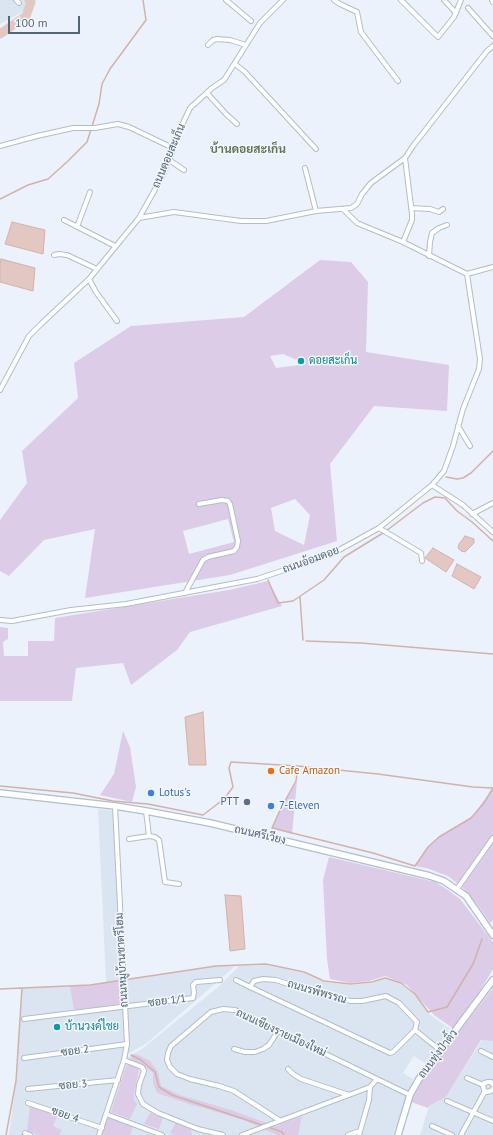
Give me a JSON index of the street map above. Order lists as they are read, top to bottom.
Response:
{
  "streets": {
    "main road": ["ถนนศรีเวียง", "ถนนทุ่งป่าติ้ว"],
    "street": [
      "ถนนดอยสะเก็น",
      "ถนนอ้อมดอย",
      "ถนนหมู่บ้านชาตรีโฮม",
      "ถนนรพีพรรณ",
      "ซอย 1/1",
      "ถนนเชียงรายเมืองใหม่",
      "ซอย 2",
      "ซอย 3",
      "ซอย 4"
    ]
  },
  "crossings": [
    ["ถนนศรีเวียง", "ถนนหมู่บ้านชาตรีโฮม"],
    ["ถนนหมู่บ้านชาตรีโฮม", "ซอย 1/1"],
    ["ถนนหมู่บ้านชาตรีโฮม", "ซอย 2"],
    ["ถนนหมู่บ้านชาตรีโฮม", "ซอย 3"],
    ["ถนนหมู่บ้านชาตรีโฮม", "ซอย 4"],
    ["ถนนเชียงรายเมืองใหม่", "ถนนทุ่งป่าติ้ว"]
  ],
  "districts": ["บ้านดอยสะเก็น"],
  "places": [
    "ดอยสะเก็น",
    "Cafe Amazon",
    "Lotus's",
    "PTT",
    "7-Eleven",
    "บ้านวงค์ไชย"
  ],
  "scale_bar": "100 m"
}
